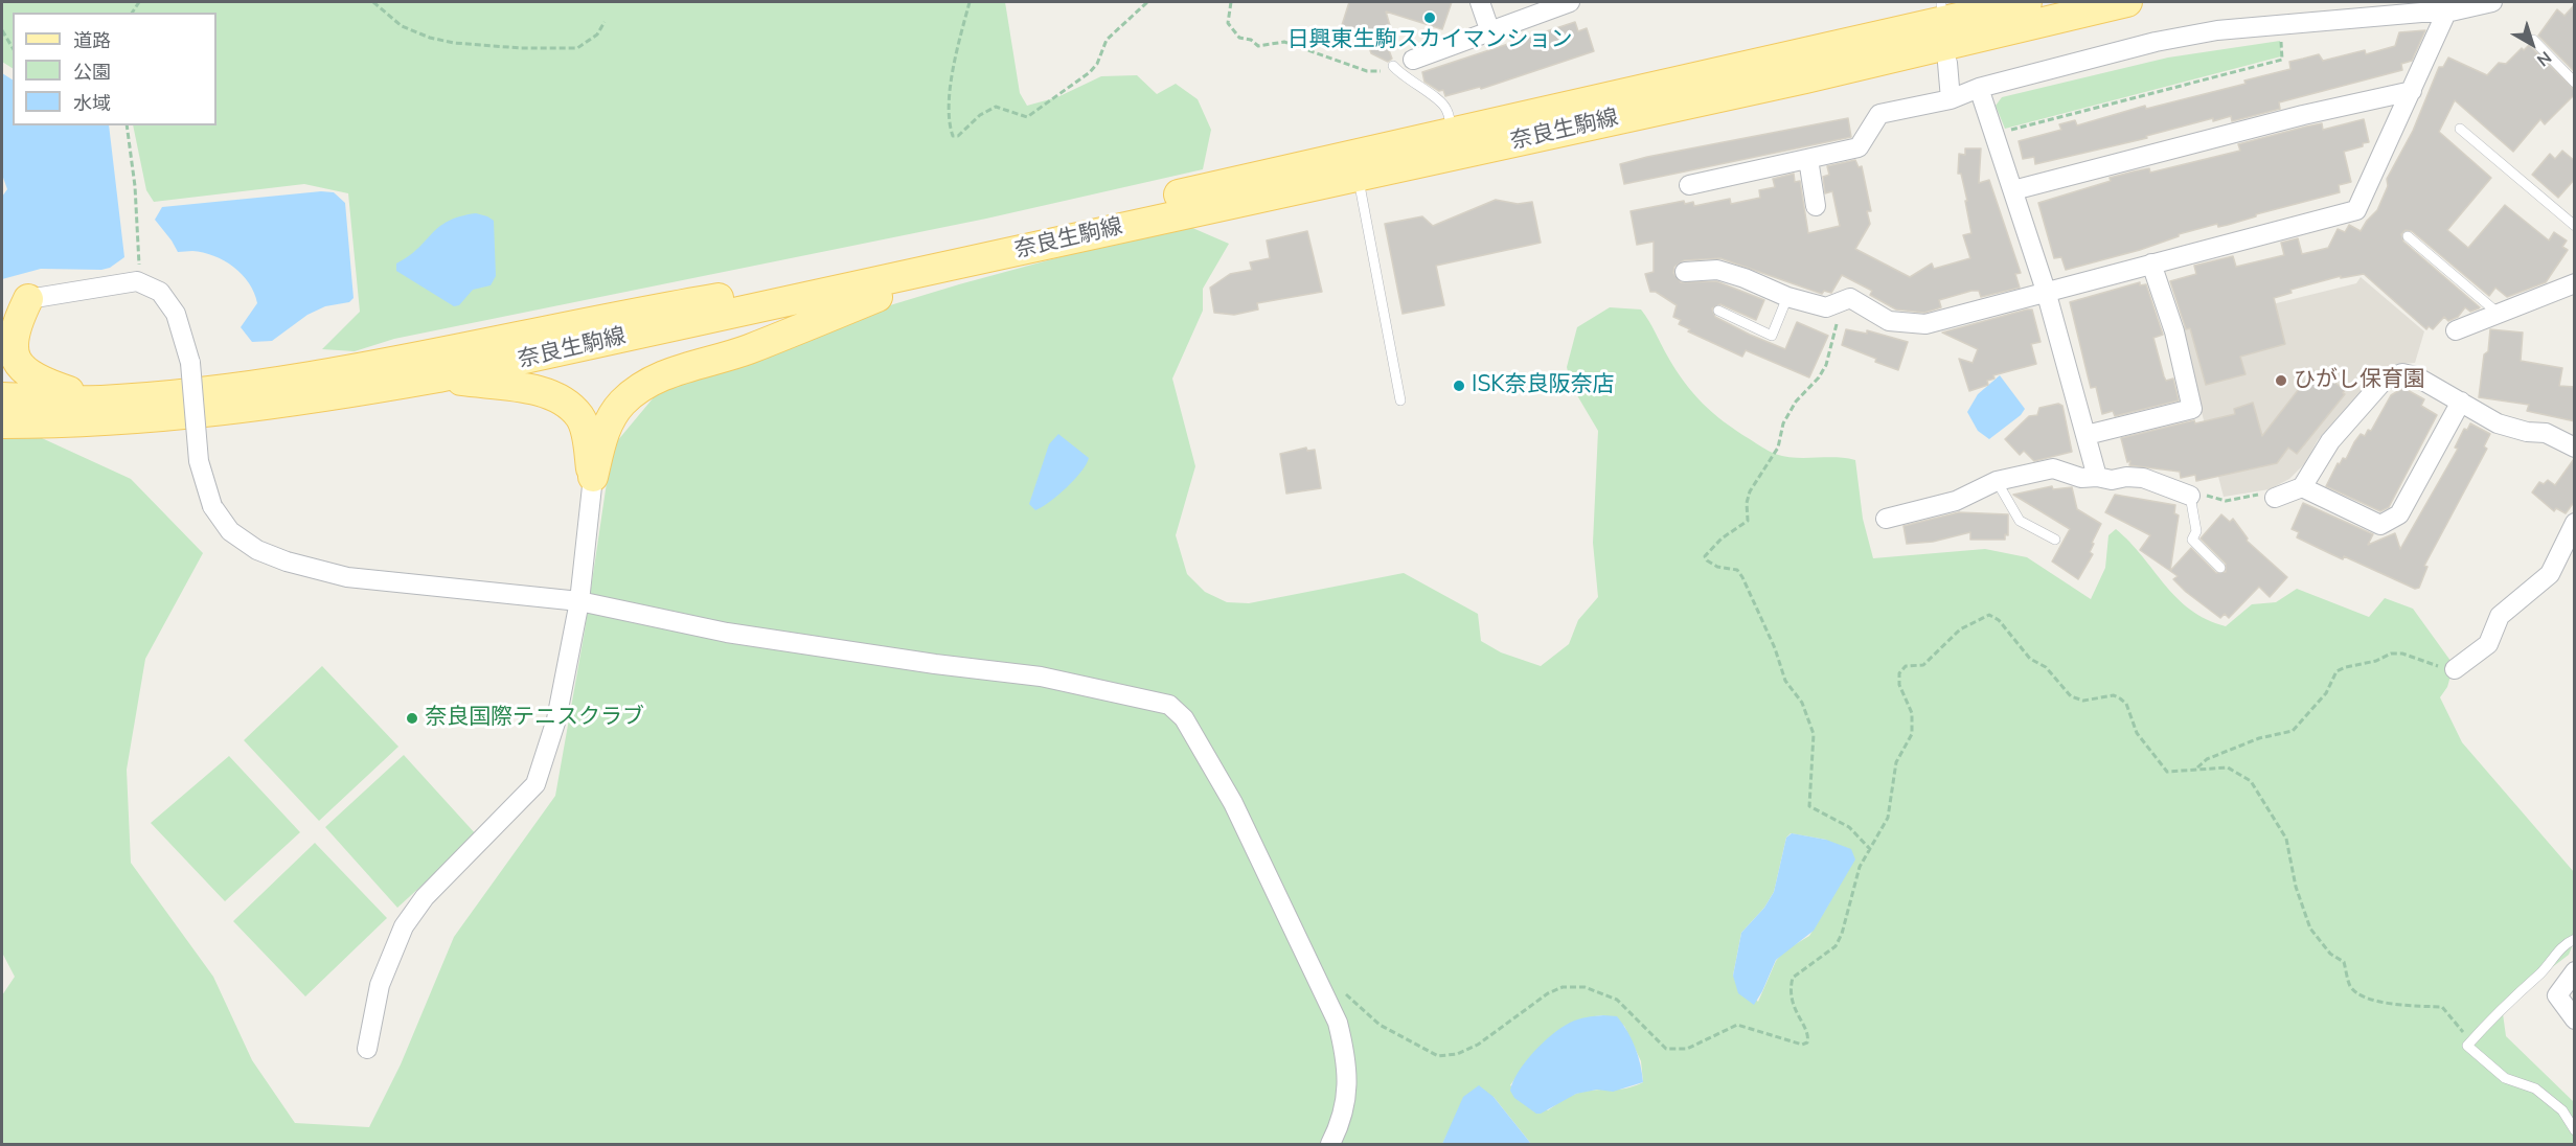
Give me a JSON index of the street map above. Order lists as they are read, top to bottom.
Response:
{
  "streets": {
    "main road": ["奈良生駒線"]
  },
  "places": [
    "日興東生駒スカイマンション",
    "ひがし保育園",
    "ISK奈良阪奈店",
    "奈良国際テニスクラブ"
  ],
  "legend": ["道路", "公園", "水域"],
  "north": "bottom right"
}
